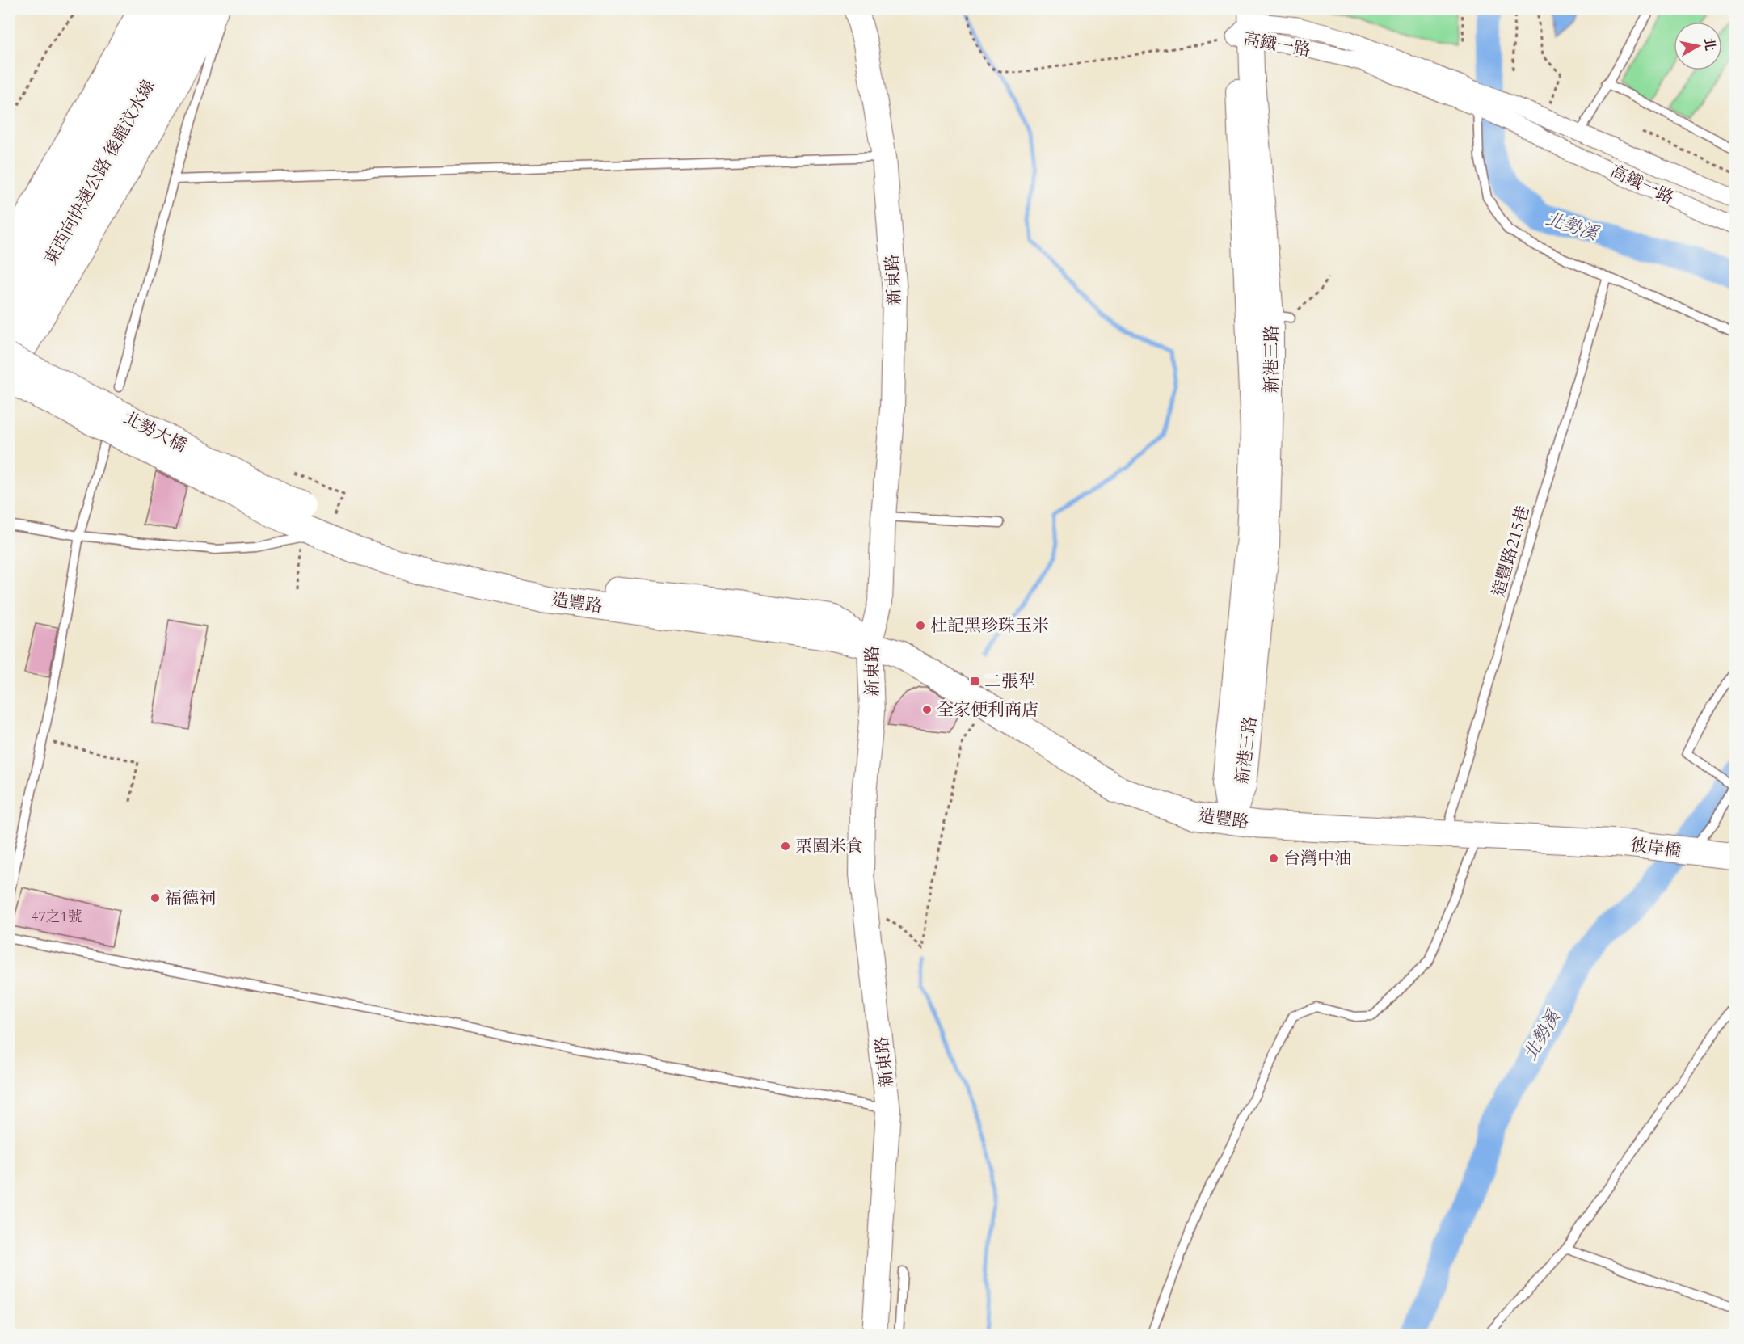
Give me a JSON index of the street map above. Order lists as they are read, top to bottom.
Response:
{
  "streets": {
    "main road": [
      "東西向快速公路 後龍汶水線",
      "新東路",
      "新港三路",
      "北勢大橋",
      "造豐路",
      "彼岸橋"
    ],
    "street": ["高鐵一路"],
    "lane": ["造豐路215巷"]
  },
  "crossings": [
    ["高鐵一路", "新港三路"],
    ["東西向快速公路 後龍汶水線", "北勢大橋"],
    ["新東路", "造豐路"],
    ["新港三路", "造豐路"],
    ["北勢大橋", "造豐路"],
    ["造豐路215巷", "造豐路"],
    ["造豐路", "彼岸橋"]
  ],
  "water": ["北勢溪"],
  "places": {
    "other": [
      "杜記黑珍珠玉米",
      "全家便利商店",
      "栗園米食",
      "台灣中油",
      "福德祠"
    ],
    "transit": ["二張犁"]
  },
  "house_numbers": ["47之1號"],
  "north": "right"
}
